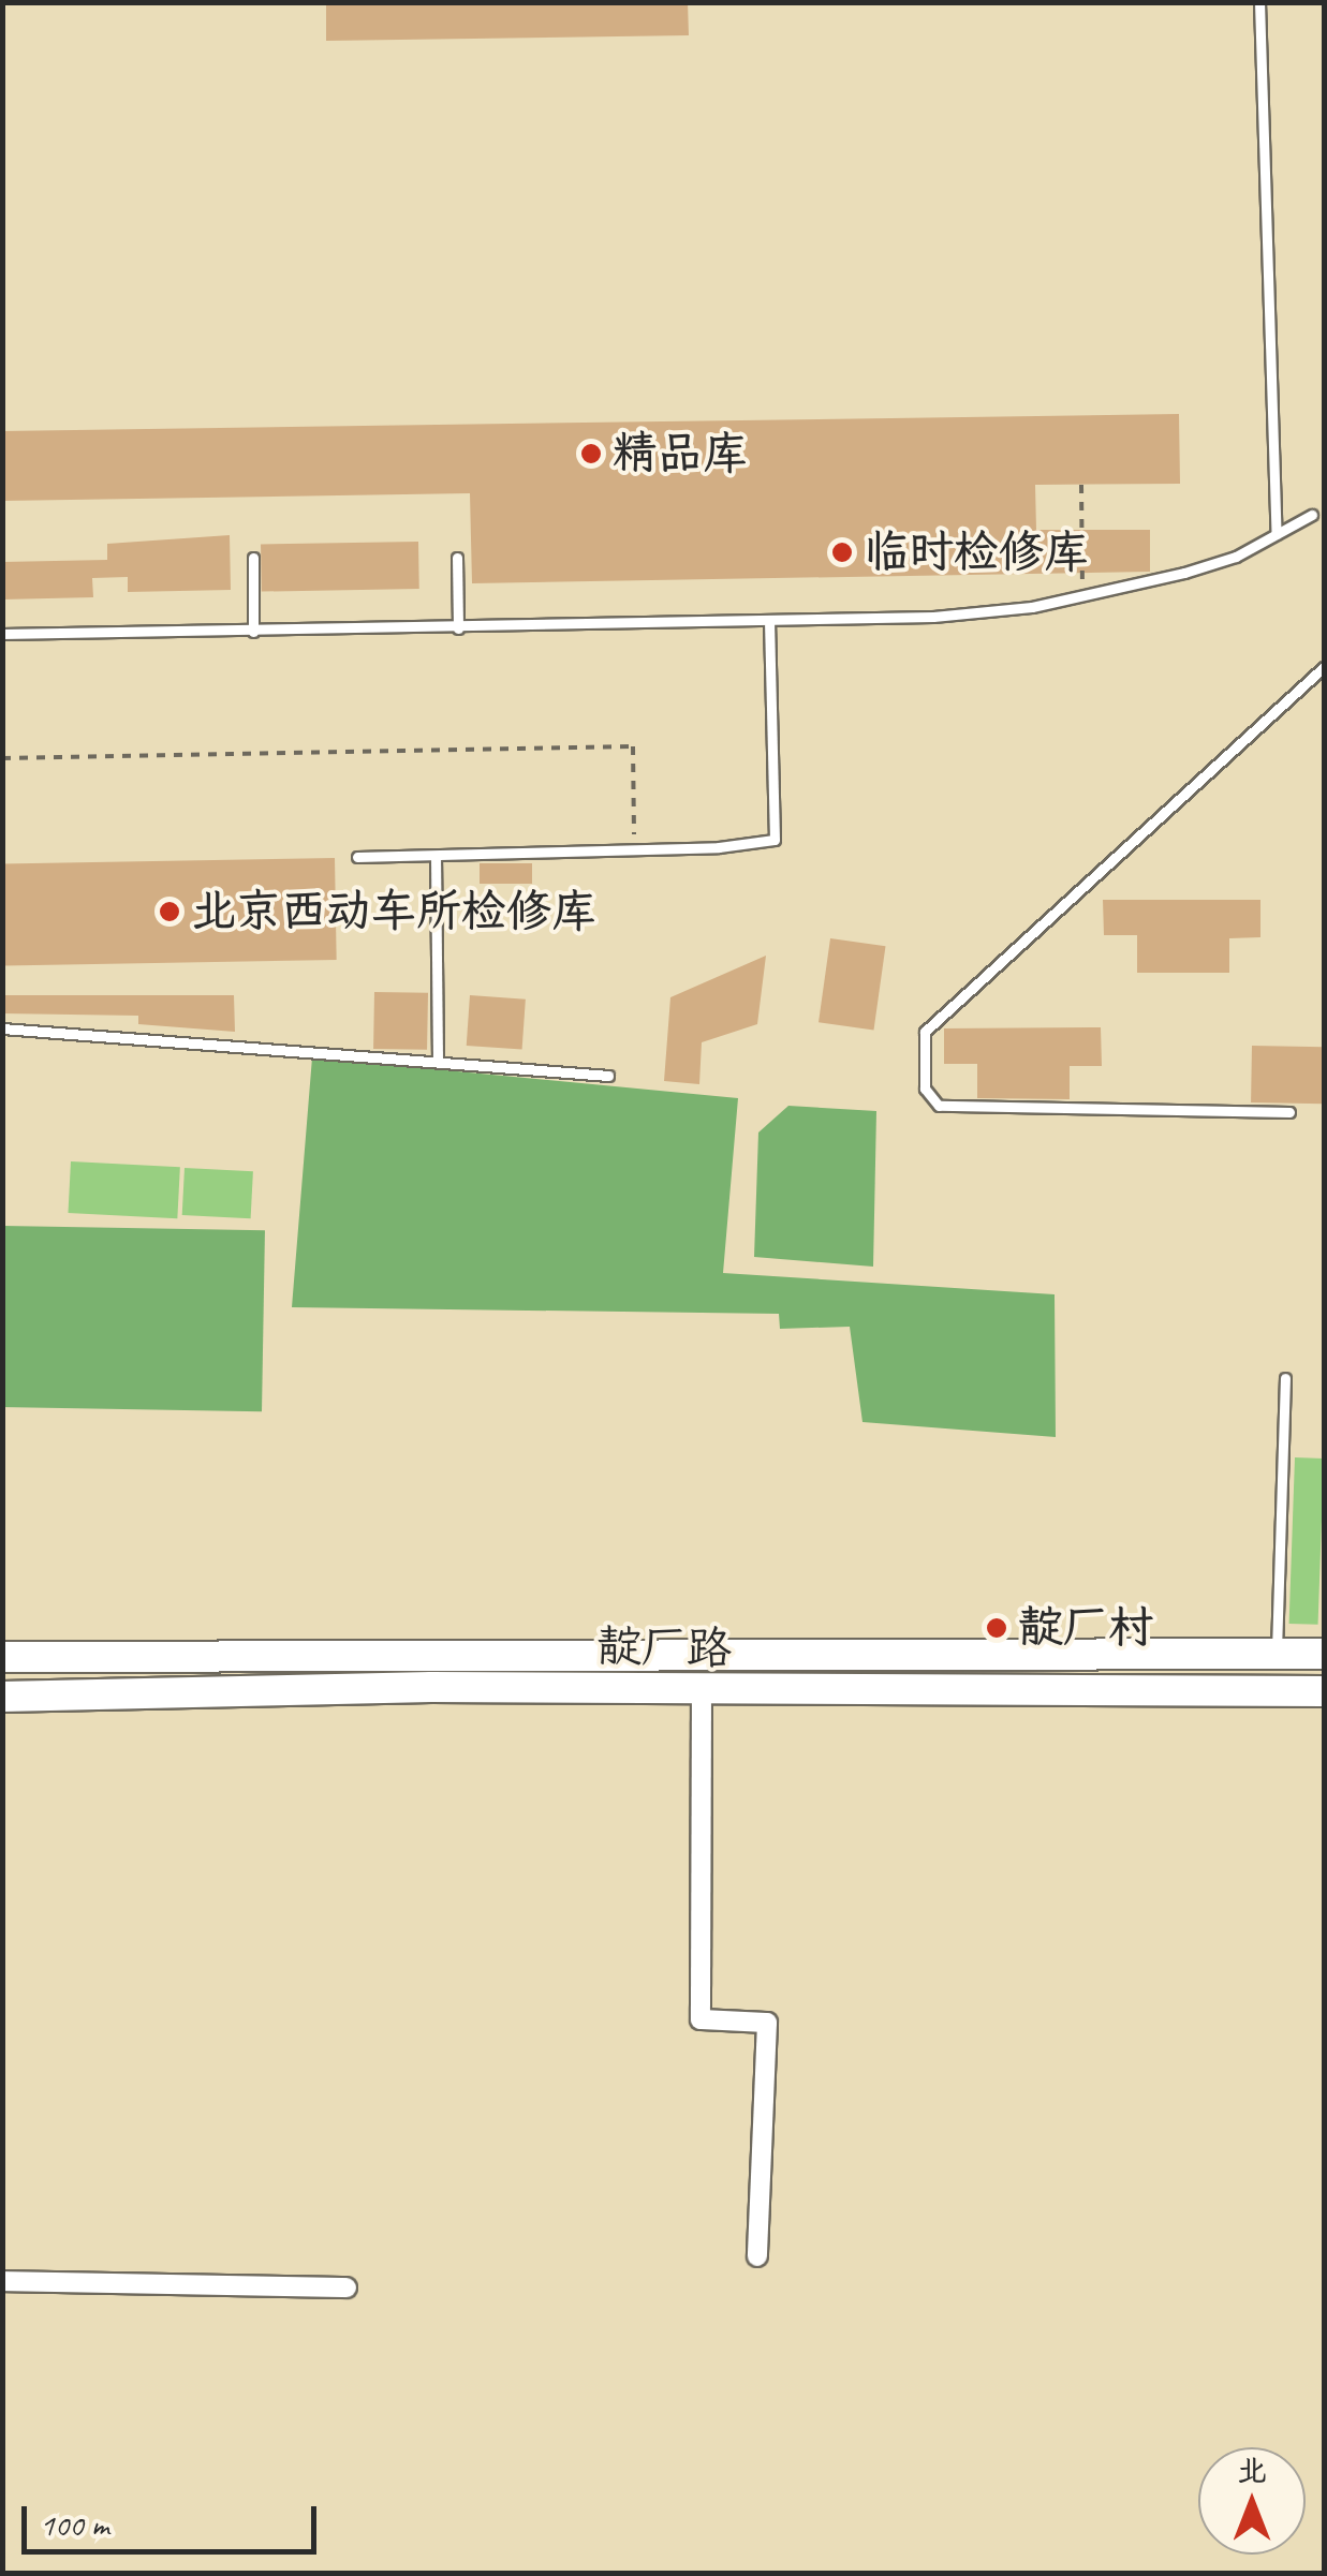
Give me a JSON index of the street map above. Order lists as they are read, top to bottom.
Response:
{
  "streets": {
    "main road": ["靛厂路"]
  },
  "places": [
    "精品库",
    "临时检修库",
    "北京西动车所检修库",
    "靛厂村"
  ],
  "scale_bar": "100 m",
  "north": "top"
}
